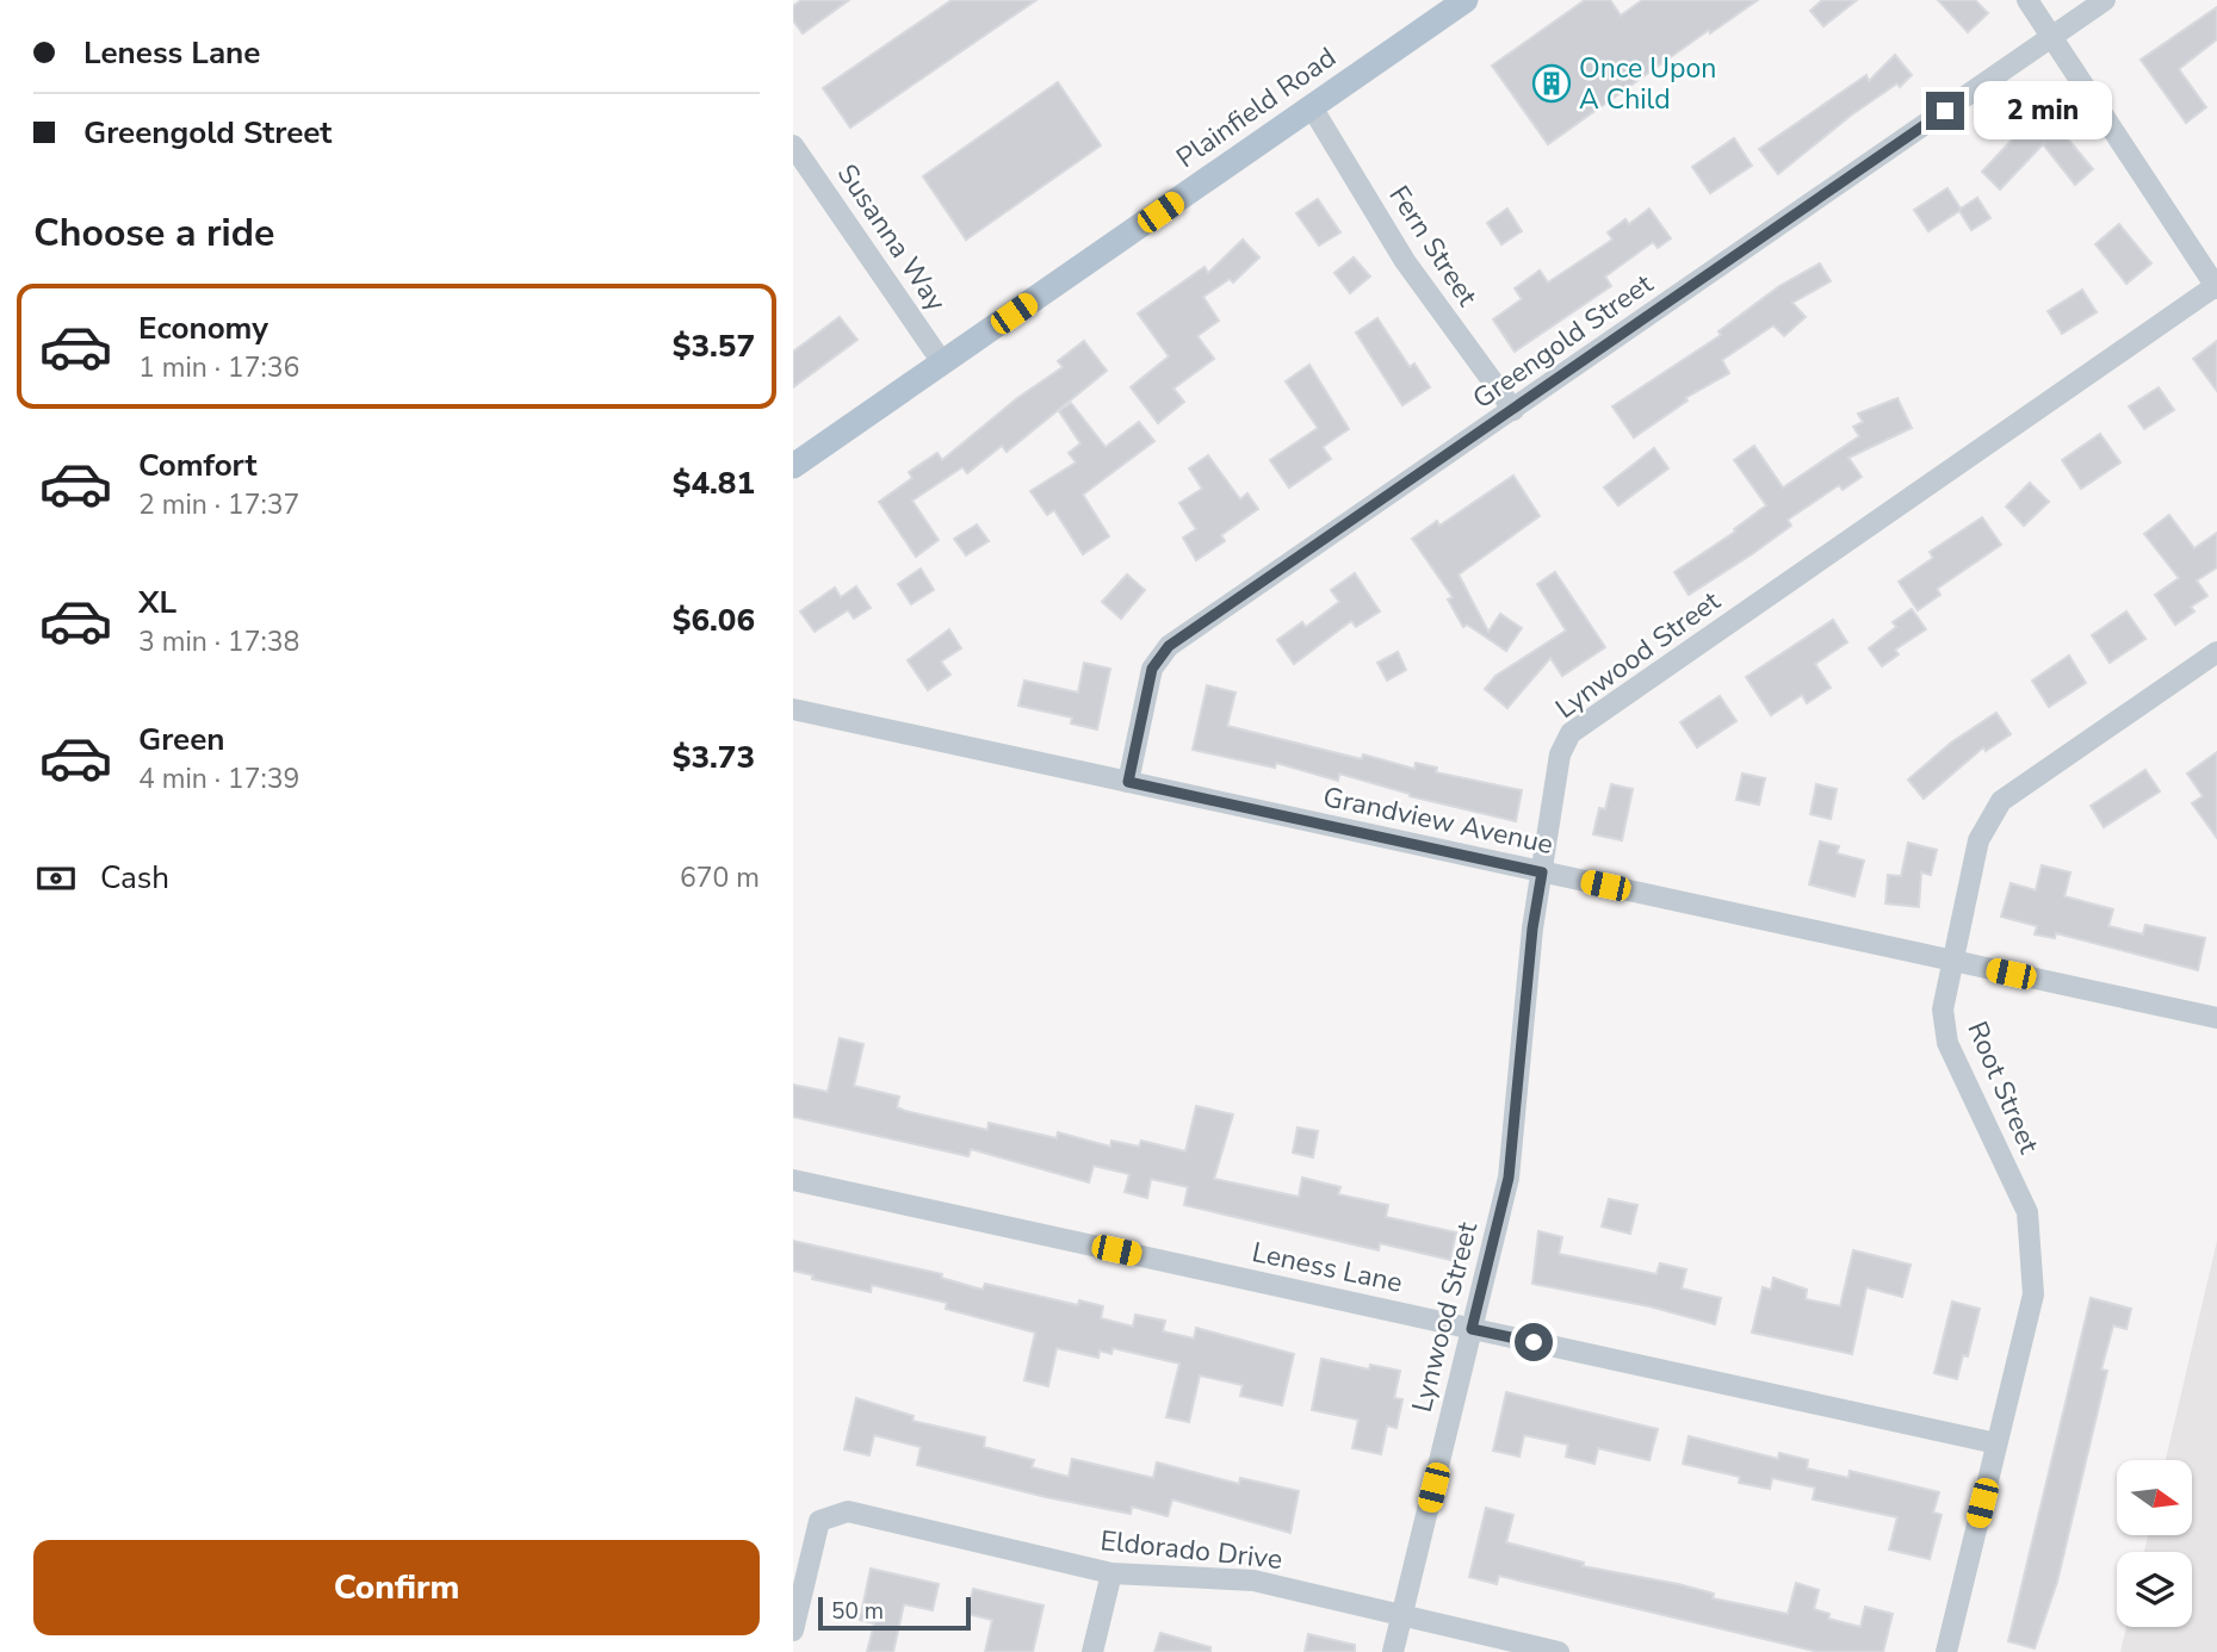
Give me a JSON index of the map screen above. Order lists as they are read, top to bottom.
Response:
{
  "streets": {
    "main road": ["Plainfield Road"],
    "street": [
      "Susanna Way",
      "Fern Street",
      "Greengold Street",
      "Lynwood Street",
      "Grandview Avenue",
      "Root Street",
      "Leness Lane",
      "Eldorado Drive"
    ]
  },
  "crossings": [
    ["Plainfield Road", "Susanna Way"],
    ["Plainfield Road", "Fern Street"],
    ["Fern Street", "Greengold Street"],
    ["Greengold Street", "Grandview Avenue"],
    ["Lynwood Street", "Grandview Avenue"],
    ["Lynwood Street", "Leness Lane"],
    ["Lynwood Street", "Eldorado Drive"],
    ["Grandview Avenue", "Root Street"],
    ["Root Street", "Leness Lane"]
  ],
  "places": {
    "building": ["Once Upon A Child"]
  },
  "scale_bar": "50 m",
  "north": "right",
  "page": {
    "banner": ["Leness Lane", "Greengold Street"],
    "bubble": "2 min",
    "heading": "Choose a ride",
    "list": [
      {
        "name": "Economy",
        "note": "1 min · 17:36",
        "value": "$3.57"
      },
      {
        "name": "Comfort",
        "note": "2 min · 17:37",
        "value": "$4.81"
      },
      {
        "name": "XL",
        "note": "3 min · 17:38",
        "value": "$6.06"
      },
      {
        "name": "Green",
        "note": "4 min · 17:39",
        "value": "$3.73"
      }
    ],
    "pay": ["Cash", "670 m"],
    "buttons": "Confirm",
    "scale": "50 m"
  }
}
